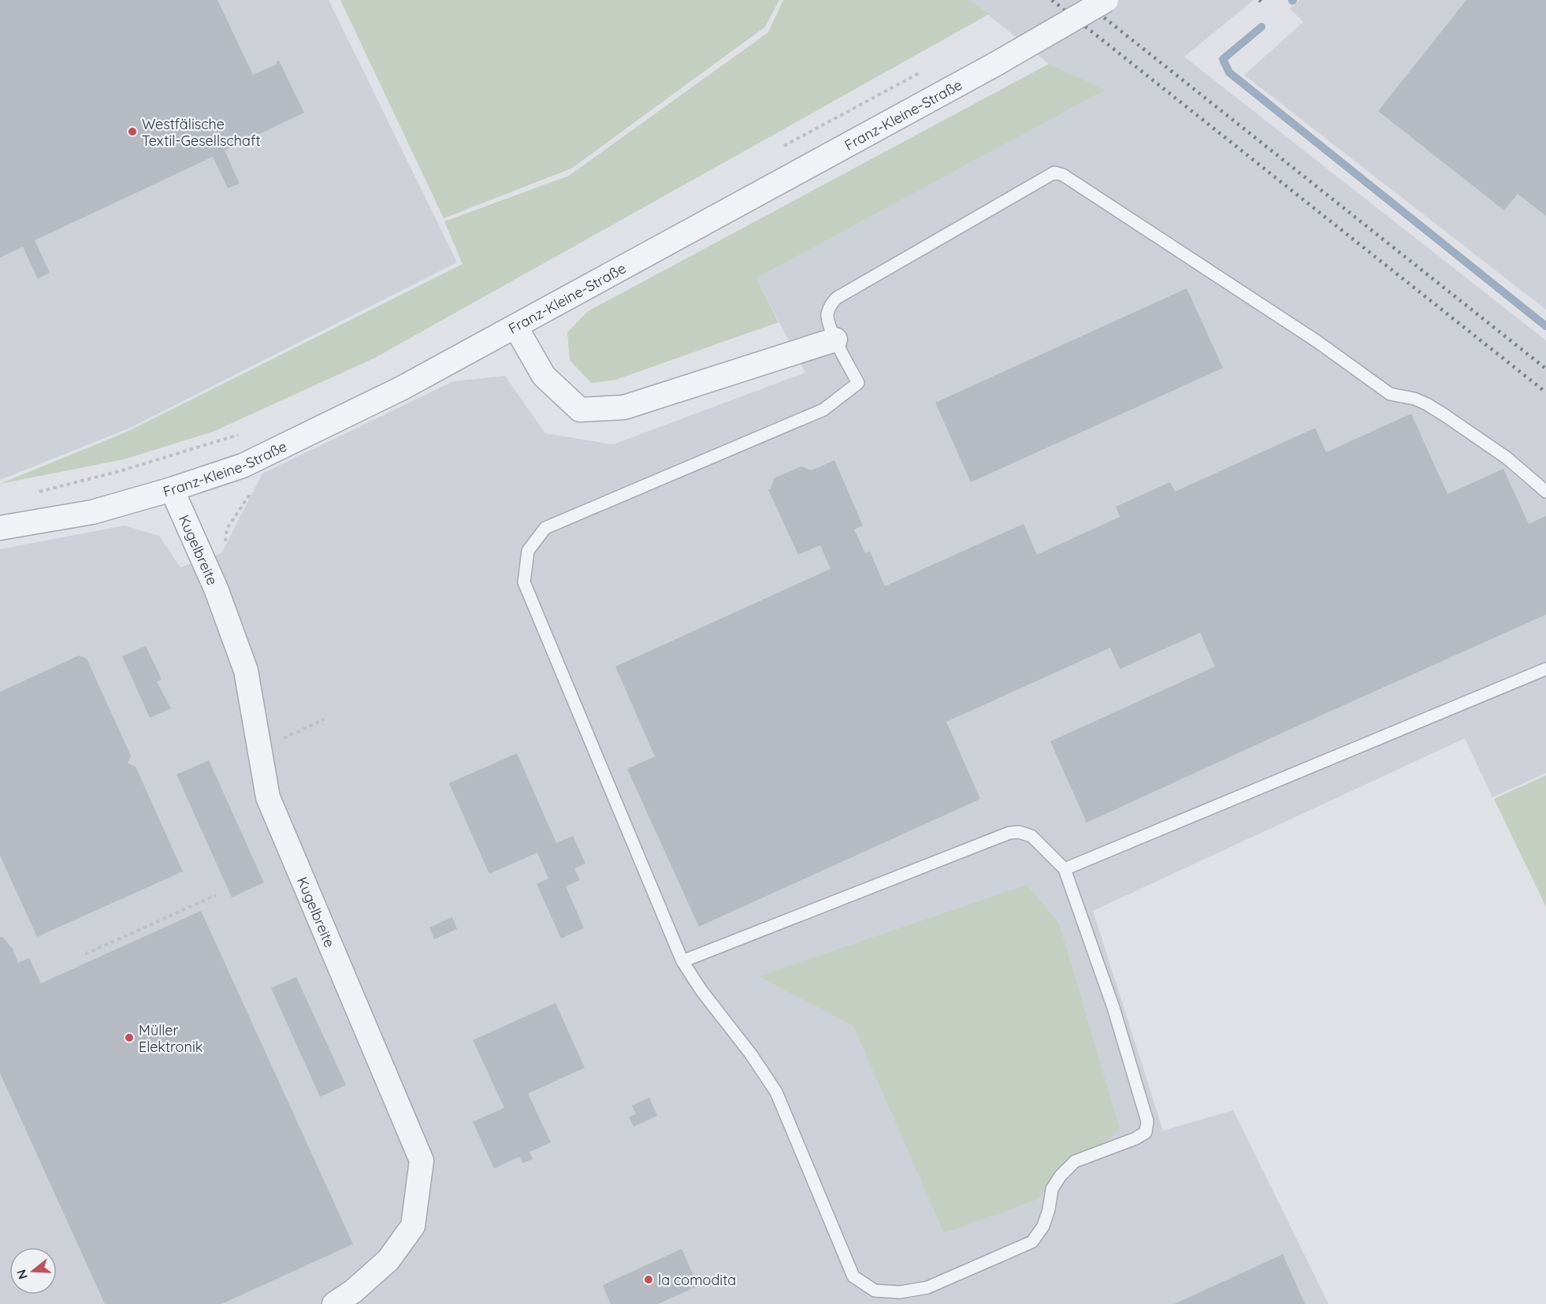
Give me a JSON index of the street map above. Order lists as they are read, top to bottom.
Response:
{
  "streets": {
    "street": ["Franz-Kleine-Straße", "Kugelbreite"]
  },
  "crossings": [
    ["Franz-Kleine-Straße", "Kugelbreite"]
  ],
  "places": ["Westfälische Textil-Gesellschaft", "Müller Elektronik", "la comodita"],
  "north": "left"
}
